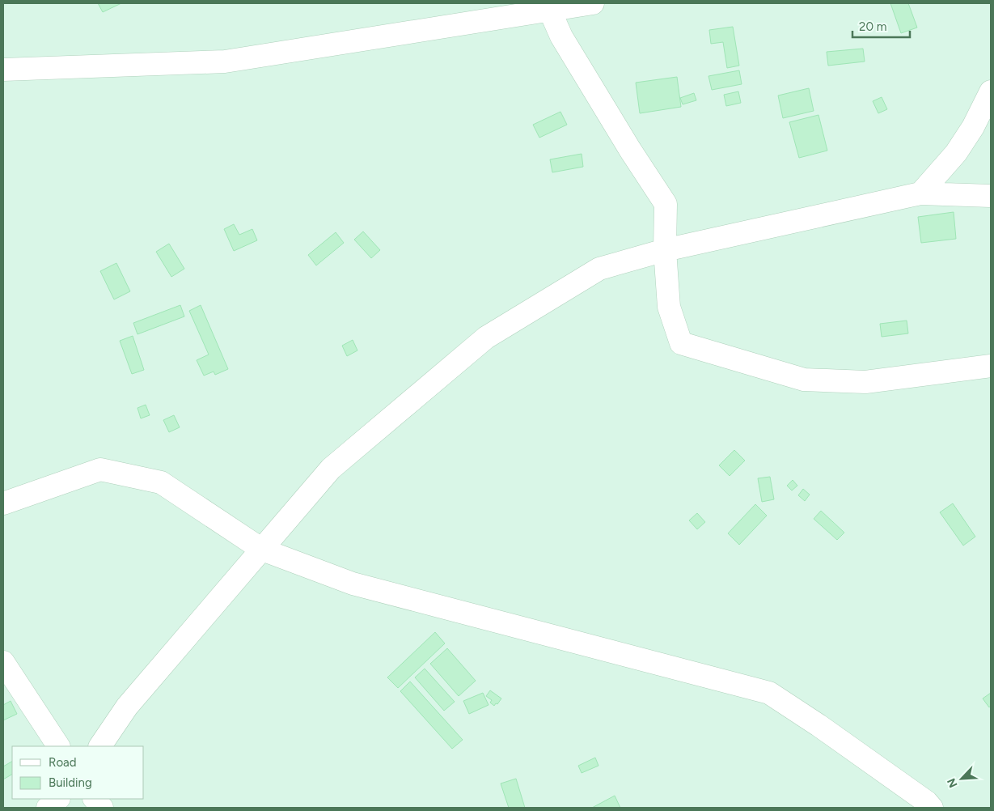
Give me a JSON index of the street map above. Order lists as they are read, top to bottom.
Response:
{
  "legend": ["Road", "Building"],
  "scale_bar": "20 m",
  "north": "bottom left"
}
